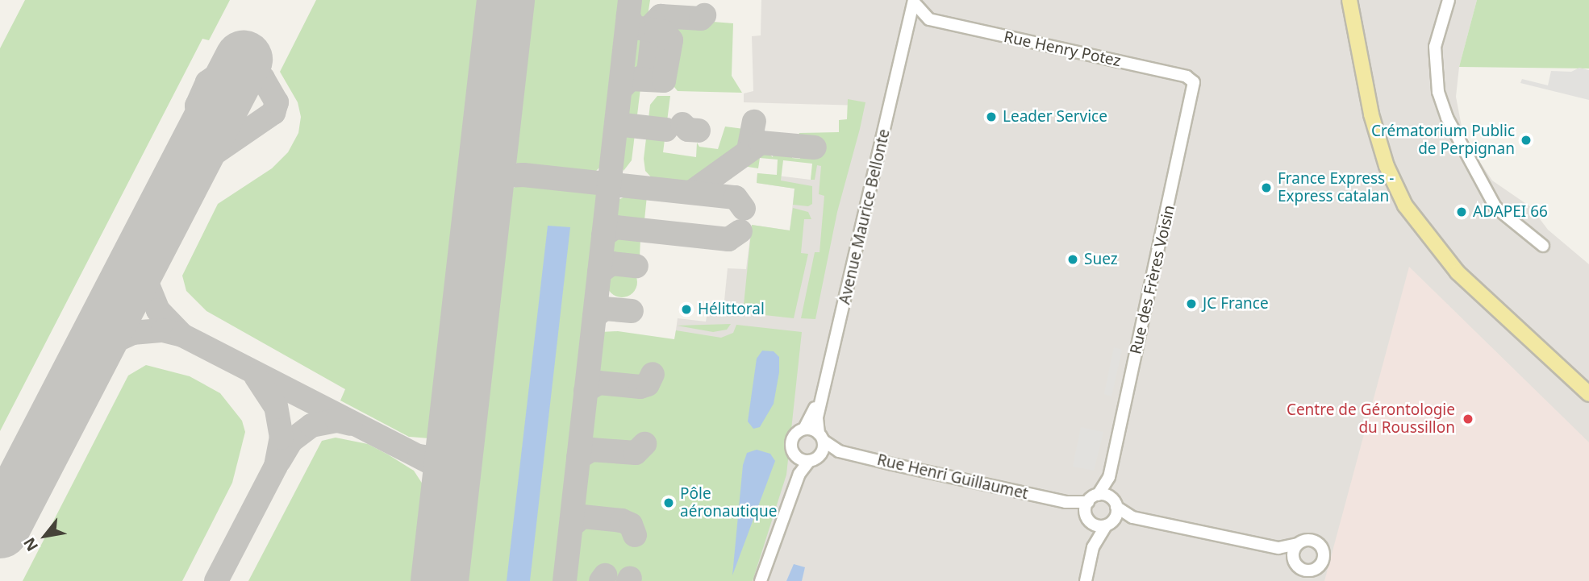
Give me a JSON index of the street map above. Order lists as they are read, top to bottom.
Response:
{
  "streets": {
    "street": [
      "Rue Henry Potez",
      "Avenue Maurice Bellonte",
      "Rue des Frères Voisin",
      "Rue Henri Guillaumet"
    ]
  },
  "crossings": [
    ["Rue Henry Potez", "Rue des Frères Voisin"],
    ["Avenue Maurice Bellonte", "Rue Henri Guillaumet"],
    ["Rue des Frères Voisin", "Rue Henri Guillaumet"]
  ],
  "places": [
    "Leader Service",
    "Crématorium Public de Perpignan",
    "France Express - Express catalan",
    "ADAPEI 66",
    "Suez",
    "JC France",
    "Hélittoral",
    "Centre de Gérontologie du Roussillon",
    "Pôle aéronautique"
  ],
  "north": "bottom left"
}
